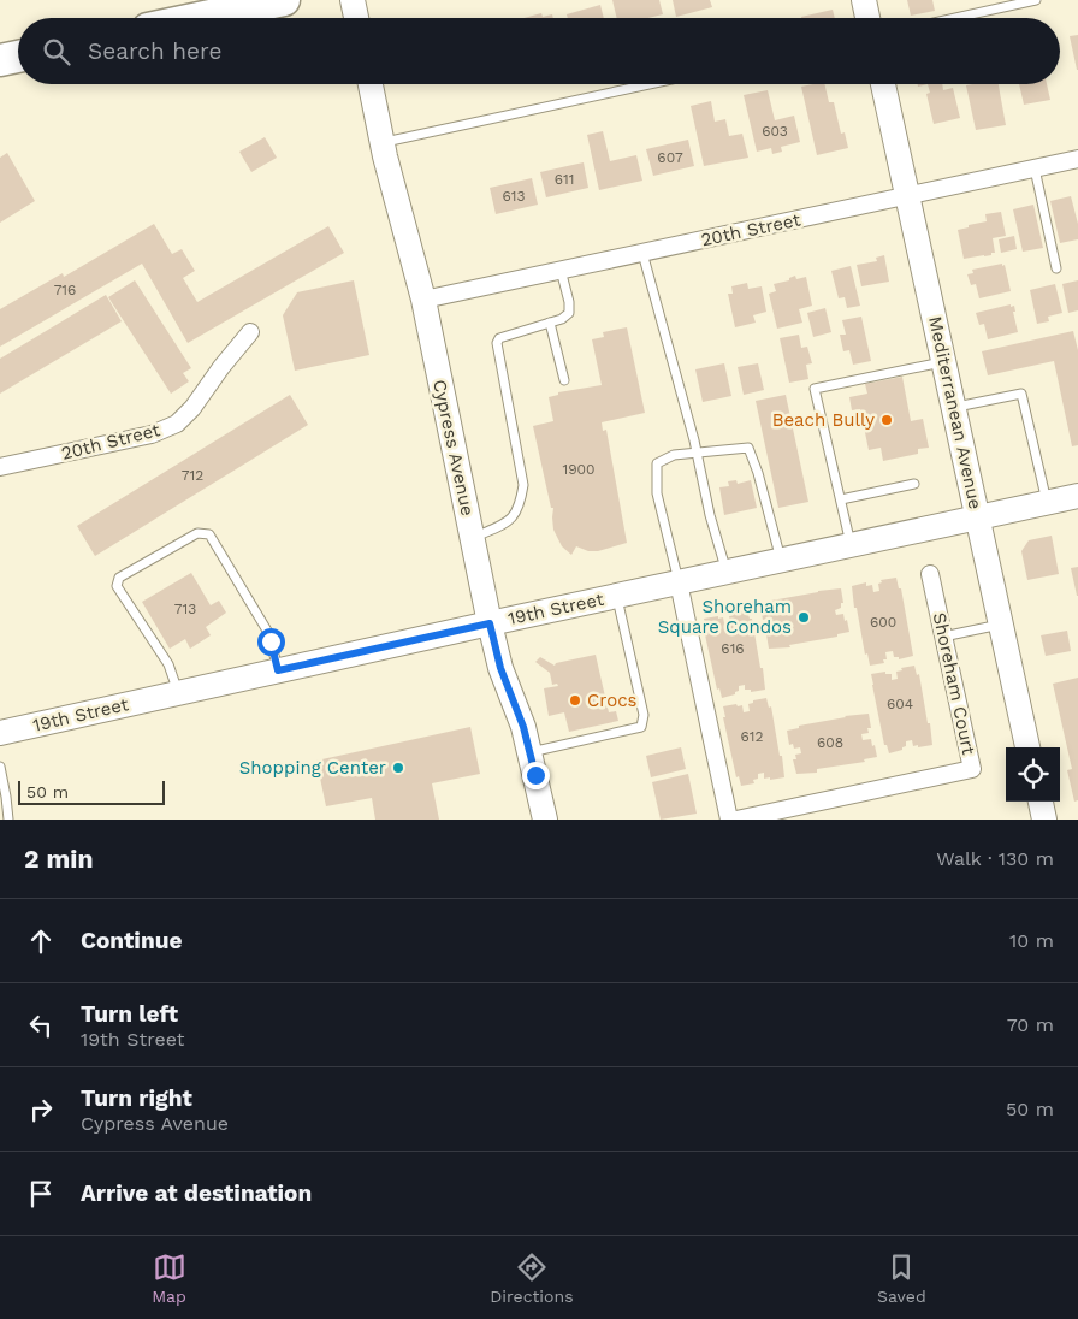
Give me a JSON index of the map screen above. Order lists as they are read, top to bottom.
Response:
{
  "streets": {
    "street": [
      "20th Street",
      "Mediterranean Avenue",
      "Cypress Avenue",
      "19th Street",
      "Shoreham Court"
    ]
  },
  "crossings": [
    ["20th Street", "Mediterranean Avenue"],
    ["20th Street", "Cypress Avenue"],
    ["Mediterranean Avenue", "19th Street"],
    ["Cypress Avenue", "19th Street"]
  ],
  "places": [
    "Beach Bully",
    "Shoreham Square Condos",
    "Crocs",
    "Shopping Center"
  ],
  "house_numbers": [
    "603",
    "607",
    "611",
    "613",
    "716",
    "1900",
    "712",
    "713",
    "600",
    "616",
    "604",
    "612",
    "608"
  ],
  "scale_bar": "50 m",
  "page": {
    "search": "Search here",
    "scale": "50 m",
    "heading": ["2 min", "Walk · 130 m"],
    "list": [
      ["Continue", "10 m"],
      ["Turn left", "19th Street", "70 m"],
      ["Turn right", "Cypress Avenue", "50 m"],
      "Arrive at destination"
    ],
    "nav": ["Map", "Directions", "Saved"]
  }
}
